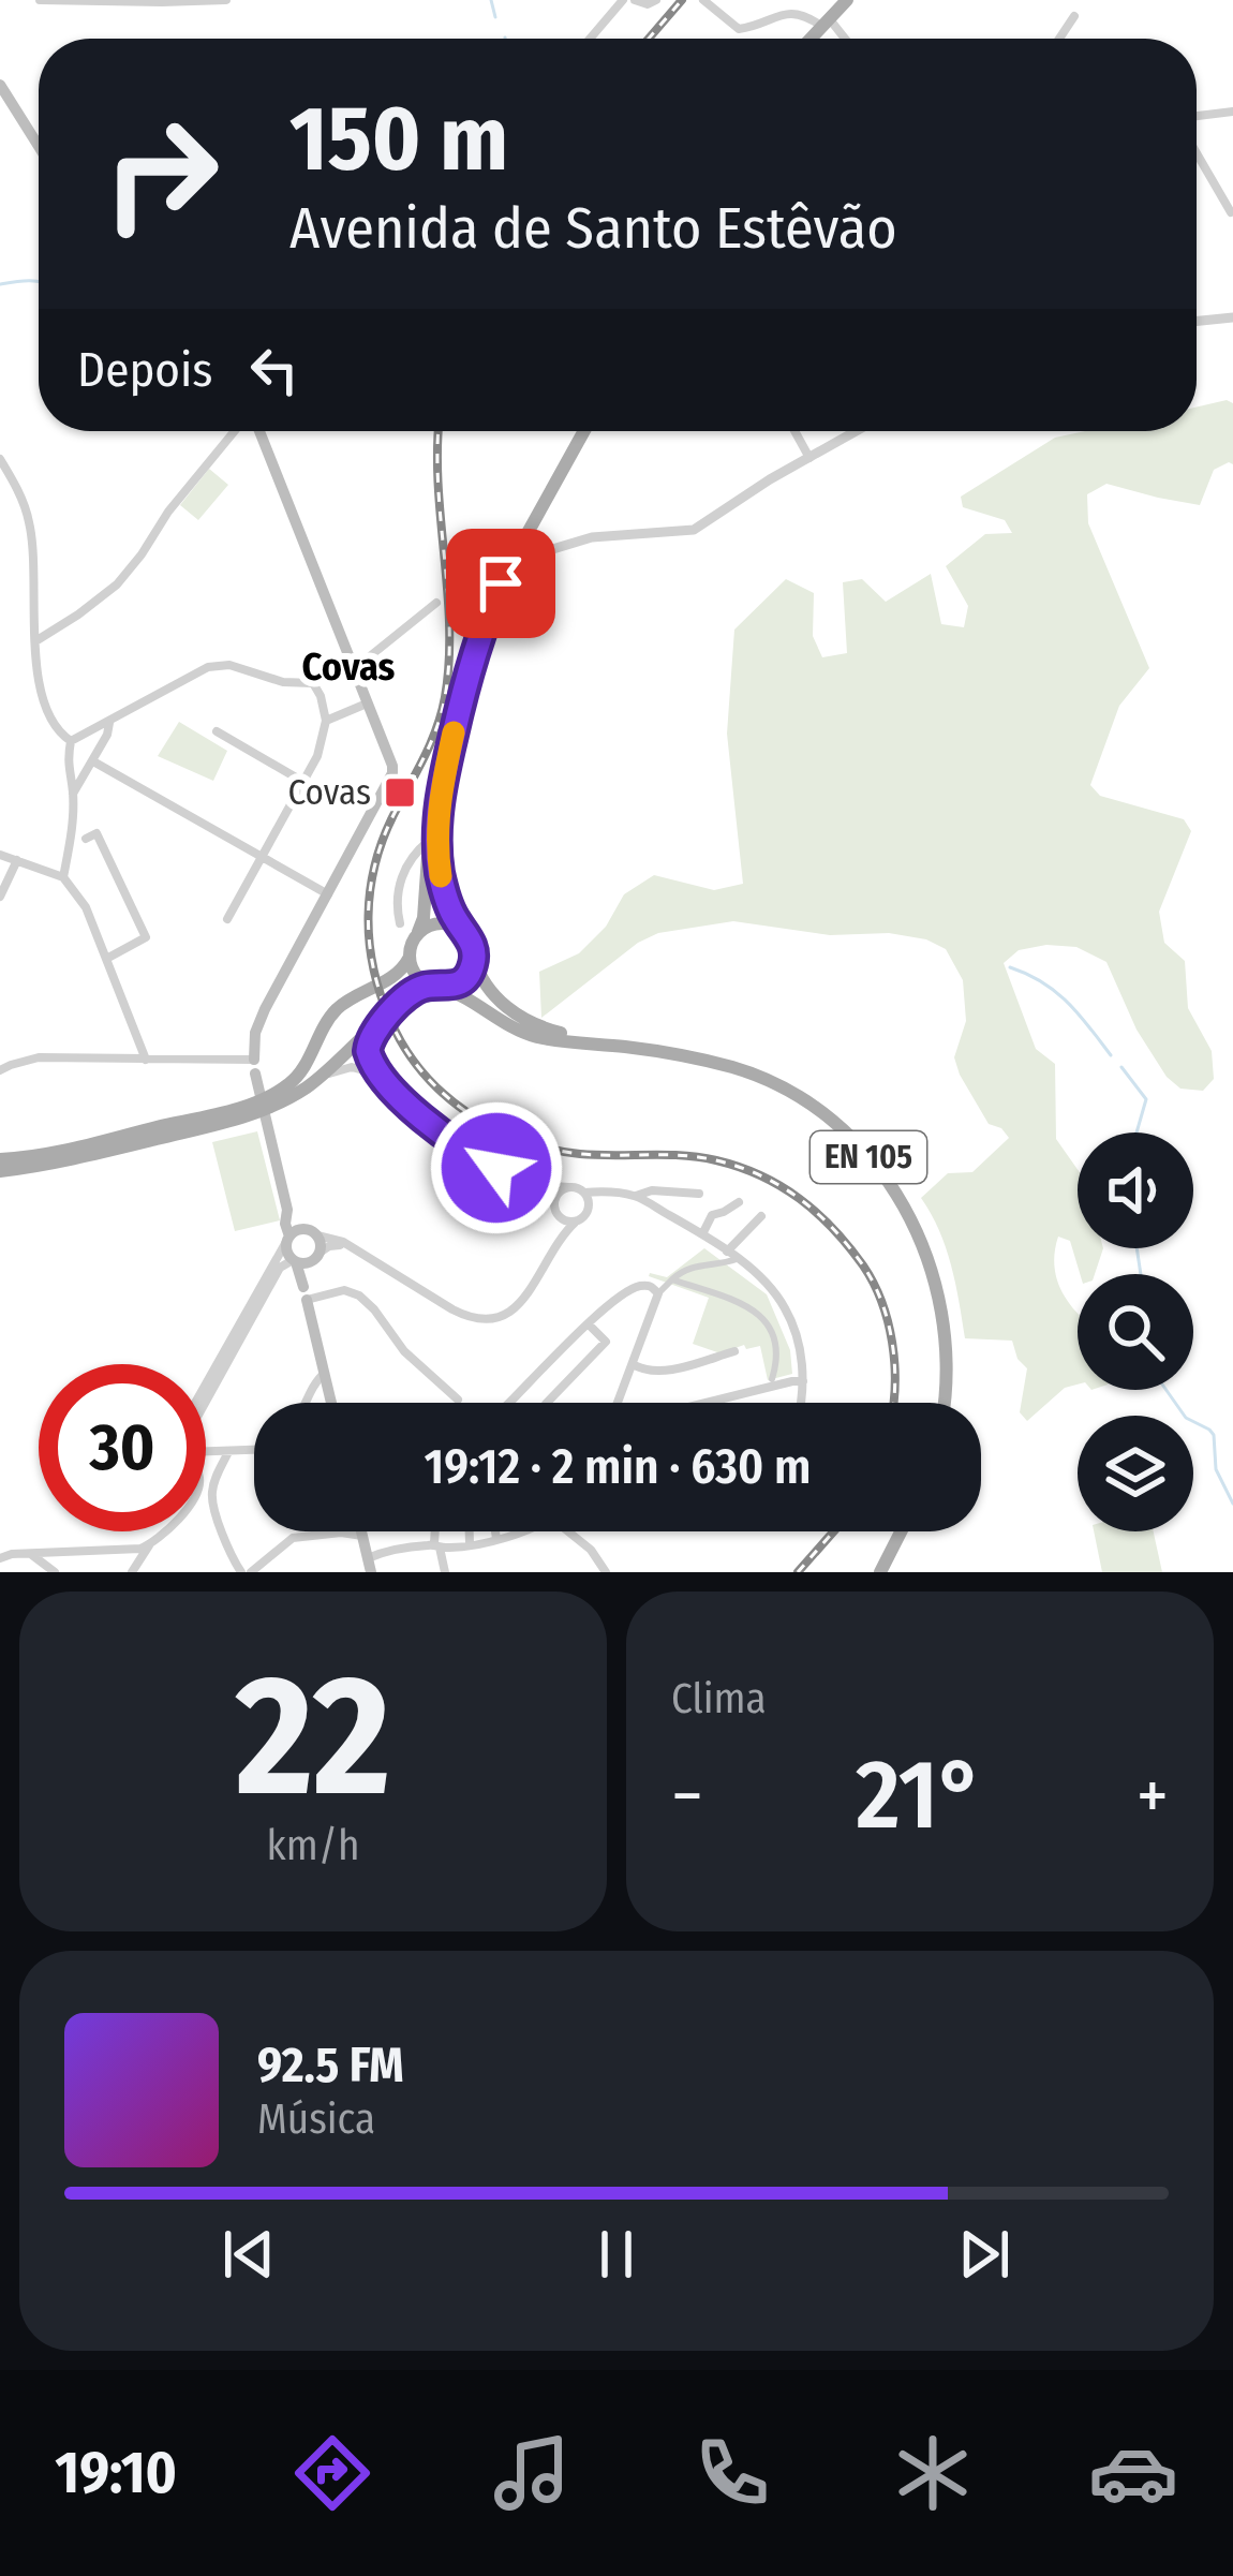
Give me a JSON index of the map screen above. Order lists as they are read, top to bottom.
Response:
{
  "streets": {
    "main road": ["EN 105"]
  },
  "districts": ["Covas"],
  "places": {
    "transit": ["Covas"]
  },
  "page": {
    "turn": ["150 m", "Avenida de Santo Estêvão"],
    "then": "Depois",
    "limit": "30",
    "trip": "19:12 · 2 min · 630 m",
    "tile": [
      ["22", "km/h"],
      "Clima"
    ],
    "heat": ["−", "21°", "+"],
    "song": ["92.5 FM", "Música"],
    "tabs": "19:10"
  }
}
